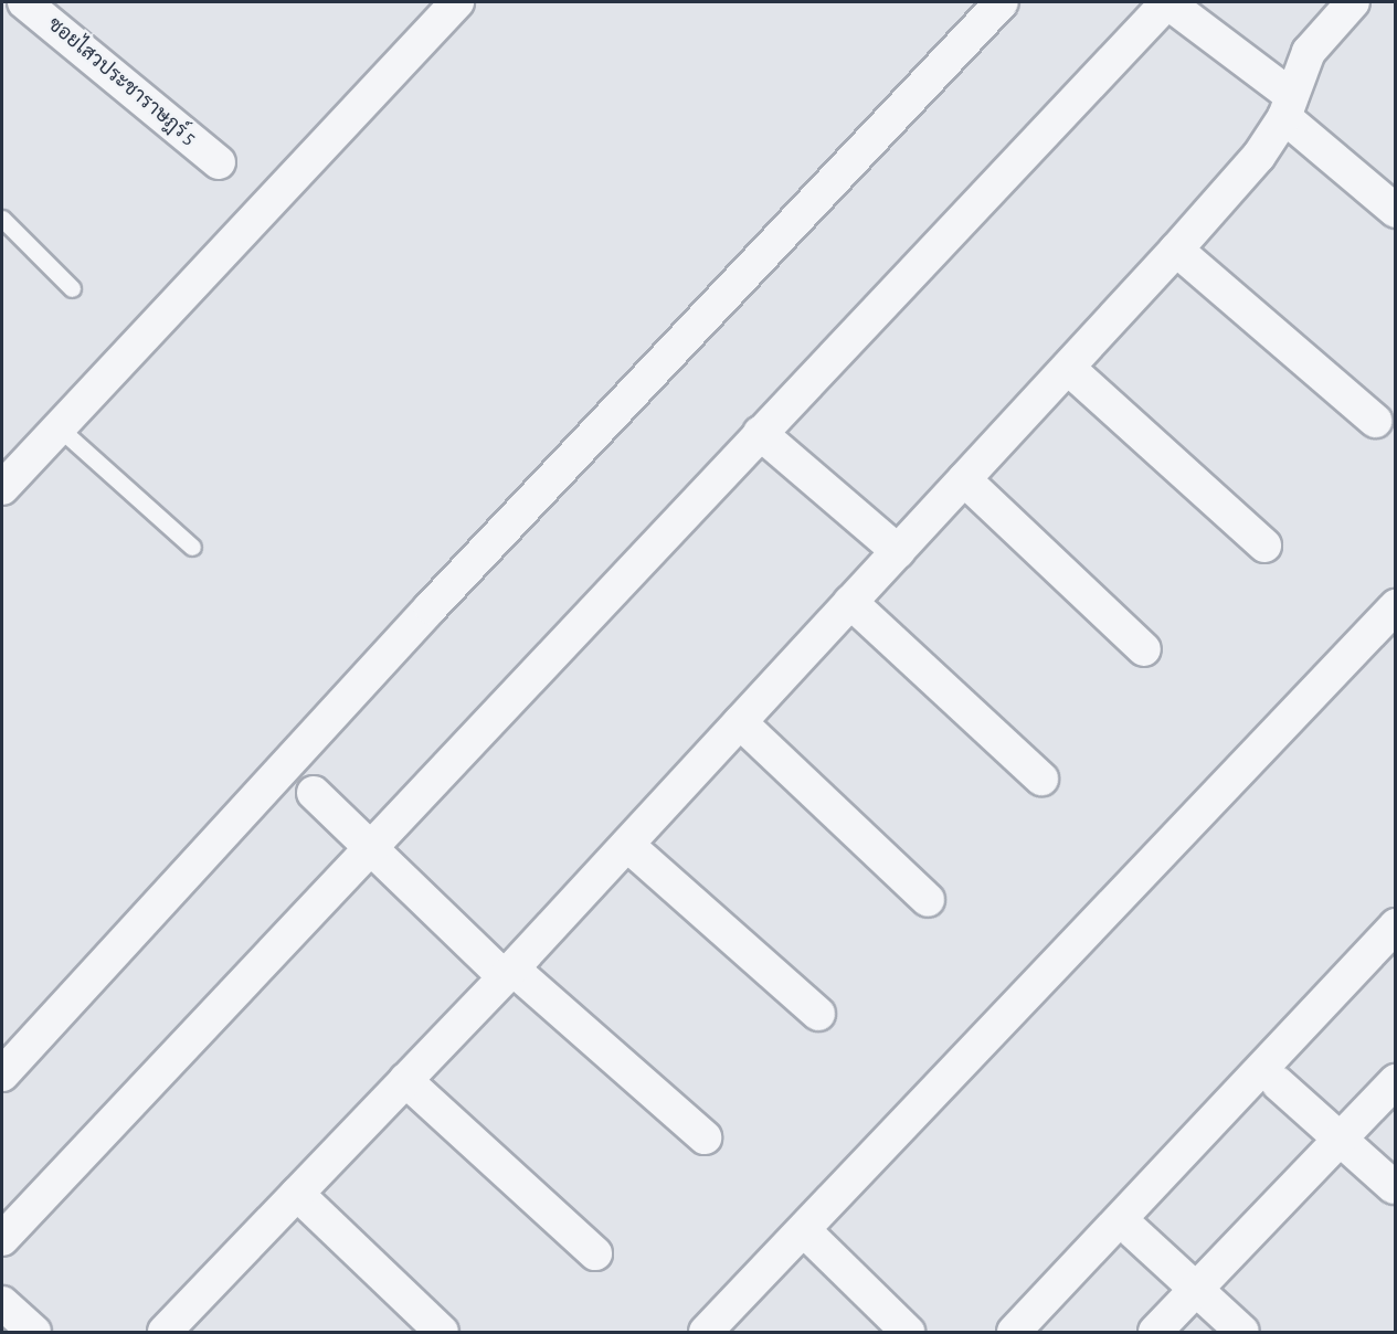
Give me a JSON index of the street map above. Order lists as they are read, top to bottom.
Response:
{
  "streets": {
    "street": ["ซอยไสวประชาราษฎร์ 5"]
  }
}
